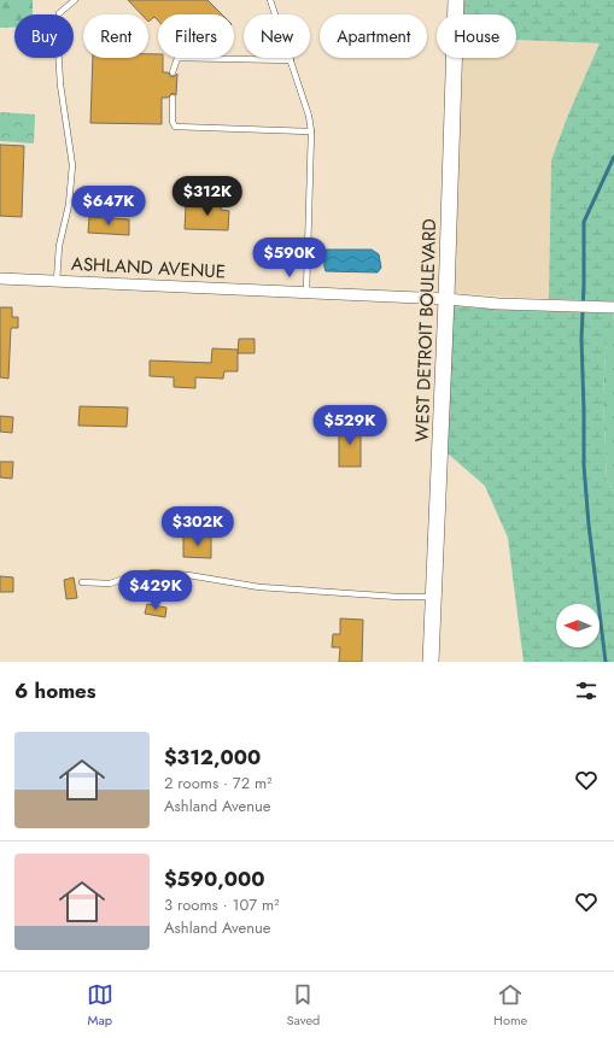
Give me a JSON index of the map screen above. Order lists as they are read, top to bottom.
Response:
{
  "streets": {
    "street": ["ASHLAND AVENUE", "WEST DETROIT BOULEVARD"]
  },
  "crossings": [
    ["ASHLAND AVENUE", "WEST DETROIT BOULEVARD"]
  ],
  "north": "left",
  "page": {
    "chip": [
      "Buy",
      "Rent",
      "Filters",
      "New",
      "Apartment",
      "House"
    ],
    "price": [
      "$312K",
      "$647K",
      "$590K",
      "$529K",
      "$302K",
      "$429K"
    ],
    "heading": "6 homes",
    "list": [
      {
        "name": "$312,000",
        "note": "2 rooms · 72 m² · Ashland Avenue"
      },
      {
        "name": "$590,000",
        "note": "3 rooms · 107 m² · Ashland Avenue"
      }
    ],
    "tabs": ["Map", "Saved", "Home"]
  }
}
